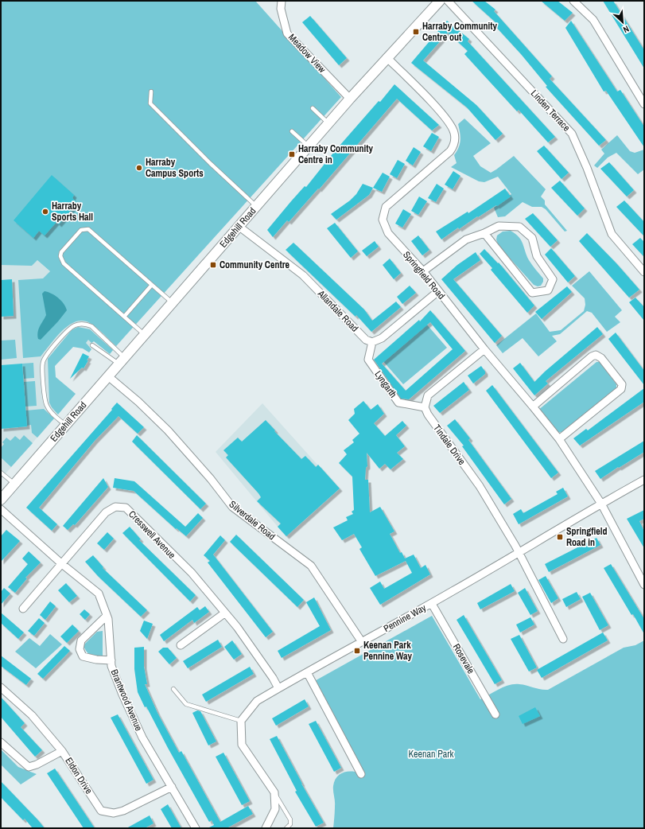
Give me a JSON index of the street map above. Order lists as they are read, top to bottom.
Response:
{
  "streets": {
    "street": [
      "Meadow View",
      "Linden Terrace",
      "Edgehill Road",
      "Springfield Road",
      "Allandale Road",
      "Lyngarth",
      "Tindale Drive",
      "Silverdale Road",
      "Cresswell Avenue",
      "Pennine Way",
      "Rosevale",
      "Brantwood Avenue",
      "Eldon Drive"
    ]
  },
  "crossings": [
    ["Meadow View", "Edgehill Road"],
    ["Edgehill Road", "Springfield Road"],
    ["Edgehill Road", "Allandale Road"],
    ["Edgehill Road", "Silverdale Road"],
    ["Springfield Road", "Pennine Way"],
    ["Allandale Road", "Lyngarth"],
    ["Lyngarth", "Tindale Drive"],
    ["Tindale Drive", "Pennine Way"],
    ["Silverdale Road", "Pennine Way"],
    ["Cresswell Avenue", "Pennine Way"],
    ["Cresswell Avenue", "Brantwood Avenue"],
    ["Pennine Way", "Rosevale"],
    ["Brantwood Avenue", "Eldon Drive"]
  ],
  "parks": ["Keenan Park"],
  "places": {
    "transit": [
      "Harraby Community Centre out",
      "Harraby Community Centre in",
      "Community Centre",
      "Springfield Road in",
      "Keenan Park Pennine Way"
    ],
    "other": ["Harraby Campus Sports", "Harraby Sports Hall"]
  },
  "north": "bottom right"
}
